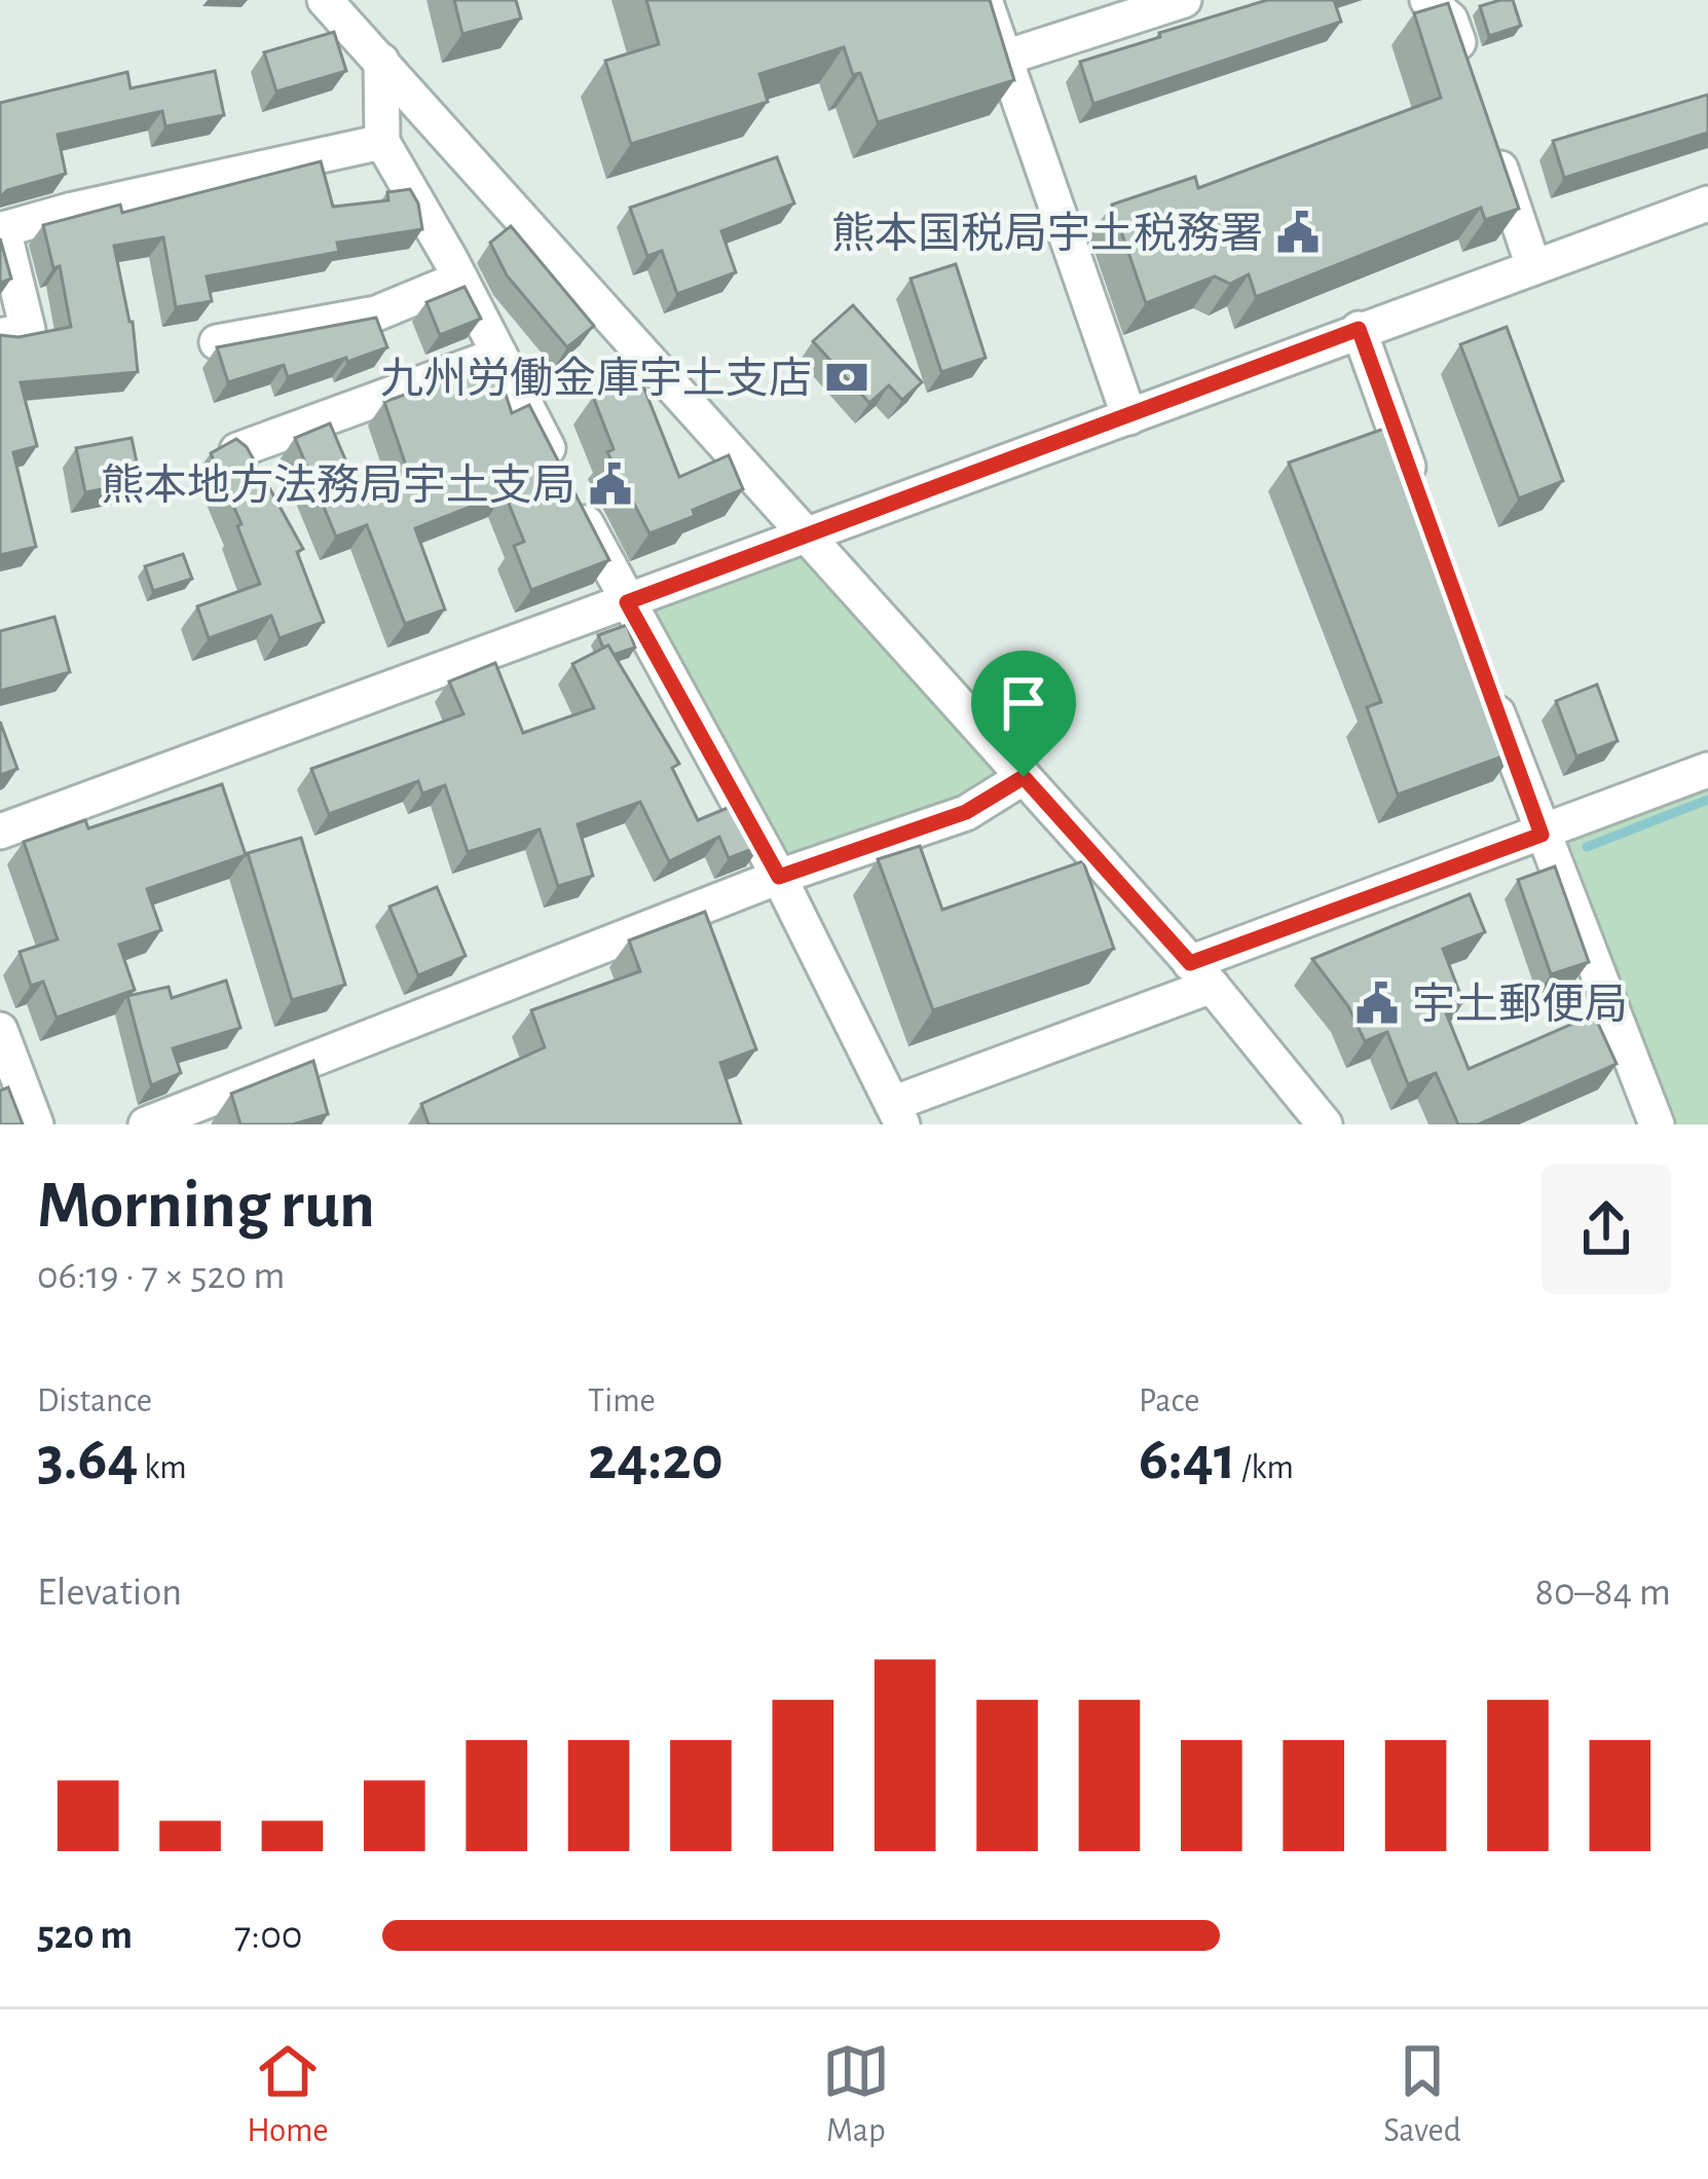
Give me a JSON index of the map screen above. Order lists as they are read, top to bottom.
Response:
{
  "places": {
    "public building": ["熊本国税局宇土税務署", "熊本地方法務局宇土支局", "宇土郵便局"],
    "bank": ["九州労働金庫宇土支店"]
  },
  "page": {
    "heading": ["Morning run", "06:19 · 7 × 520 m"],
    "stats": [
      ["Distance", "3.64 km"],
      ["Time", "24:20"],
      ["Pace", "6:41 /km"]
    ],
    "chart": ["Elevation", "80–84 m"],
    "list": [
      {
        "name": "520 m",
        "note": "7:00"
      }
    ],
    "tabs": ["Home", "Map", "Saved"]
  }
}
